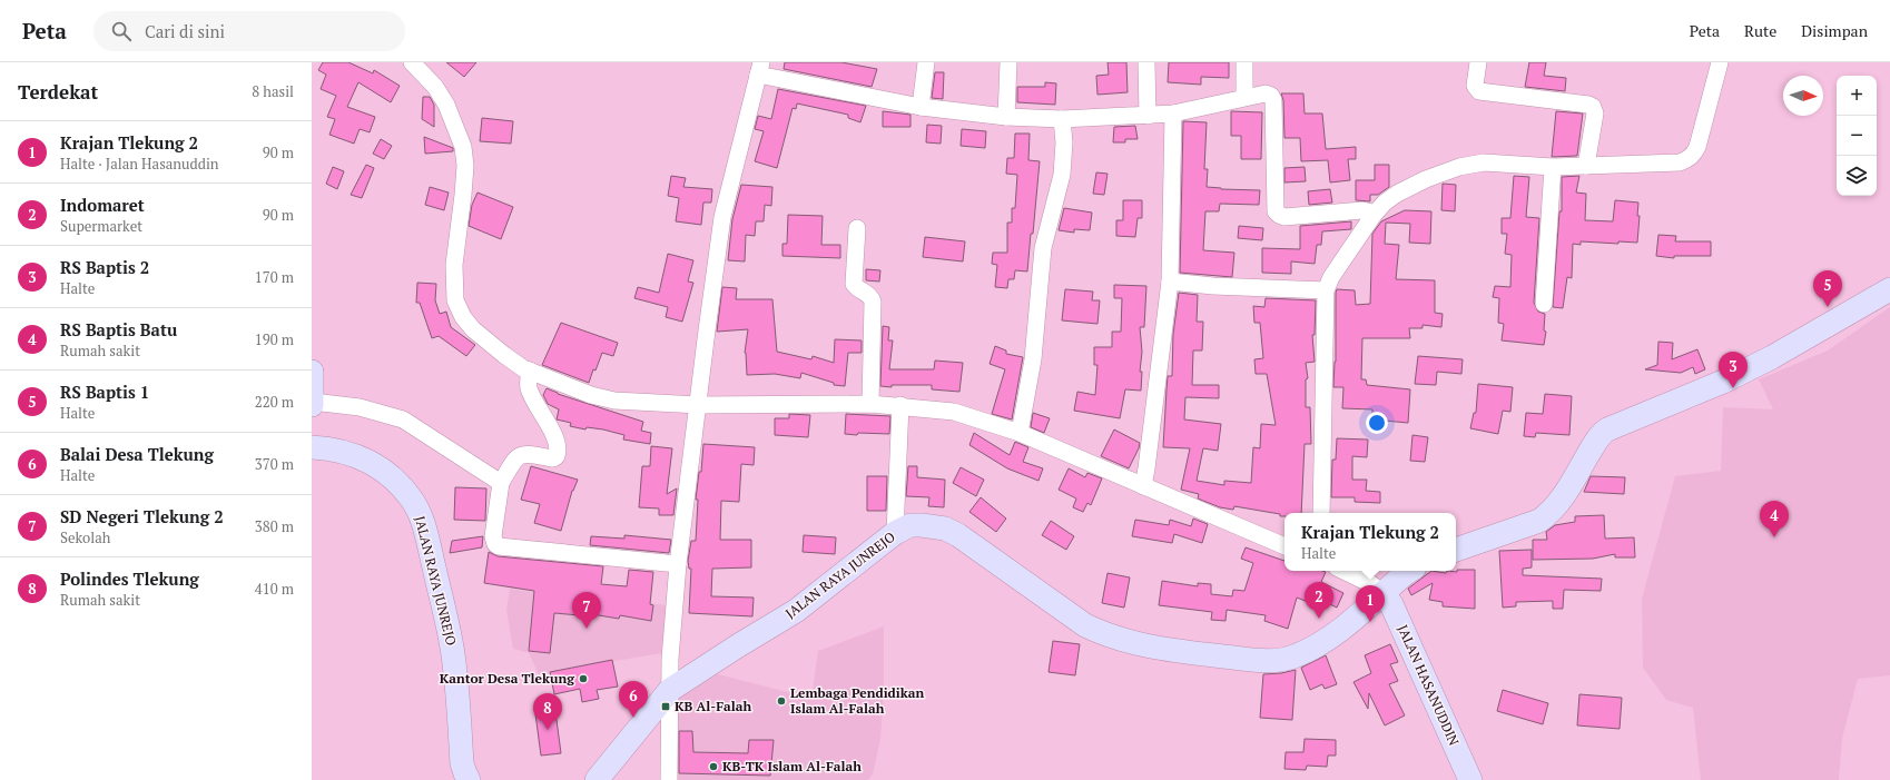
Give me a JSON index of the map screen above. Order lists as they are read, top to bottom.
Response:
{
  "streets": {
    "street": ["JALAN RAYA JUNREJO", "JALAN HASANUDDIN"]
  },
  "crossings": [
    ["JALAN RAYA JUNREJO", "JALAN HASANUDDIN"]
  ],
  "places": {
    "other": ["Kantor Desa Tlekung", "Lembaga Pendidikan Islam Al-Falah", "KB-TK Islam Al-Falah"],
    "transit": ["KB Al-Falah"]
  },
  "north": "right",
  "page": {
    "header": "Peta",
    "search": "Cari di sini",
    "nav": ["Peta", "Rute", "Disimpan"],
    "heading": ["Terdekat", "8 hasil"],
    "map_buttons": ["+", "−"],
    "list": [
      {
        "mark": "1",
        "name": "Krajan Tlekung 2",
        "note": "Halte · Jalan Hasanuddin",
        "value": "90 m"
      },
      {
        "mark": "2",
        "name": "Indomaret",
        "note": "Supermarket",
        "value": "90 m"
      },
      {
        "mark": "3",
        "name": "RS Baptis 2",
        "note": "Halte",
        "value": "170 m"
      },
      {
        "mark": "4",
        "name": "RS Baptis Batu",
        "note": "Rumah sakit",
        "value": "190 m"
      },
      {
        "mark": "5",
        "name": "RS Baptis 1",
        "note": "Halte",
        "value": "220 m"
      },
      {
        "mark": "6",
        "name": "Balai Desa Tlekung",
        "note": "Halte",
        "value": "370 m"
      },
      {
        "mark": "7",
        "name": "SD Negeri Tlekung 2",
        "note": "Sekolah",
        "value": "380 m"
      },
      {
        "mark": "8",
        "name": "Polindes Tlekung",
        "note": "Rumah sakit",
        "value": "410 m"
      }
    ],
    "pins": [
      "5",
      "3",
      "4",
      "2",
      "1",
      "7",
      "6",
      "8"
    ],
    "popup": ["Krajan Tlekung 2", "Halte"]
  }
}
